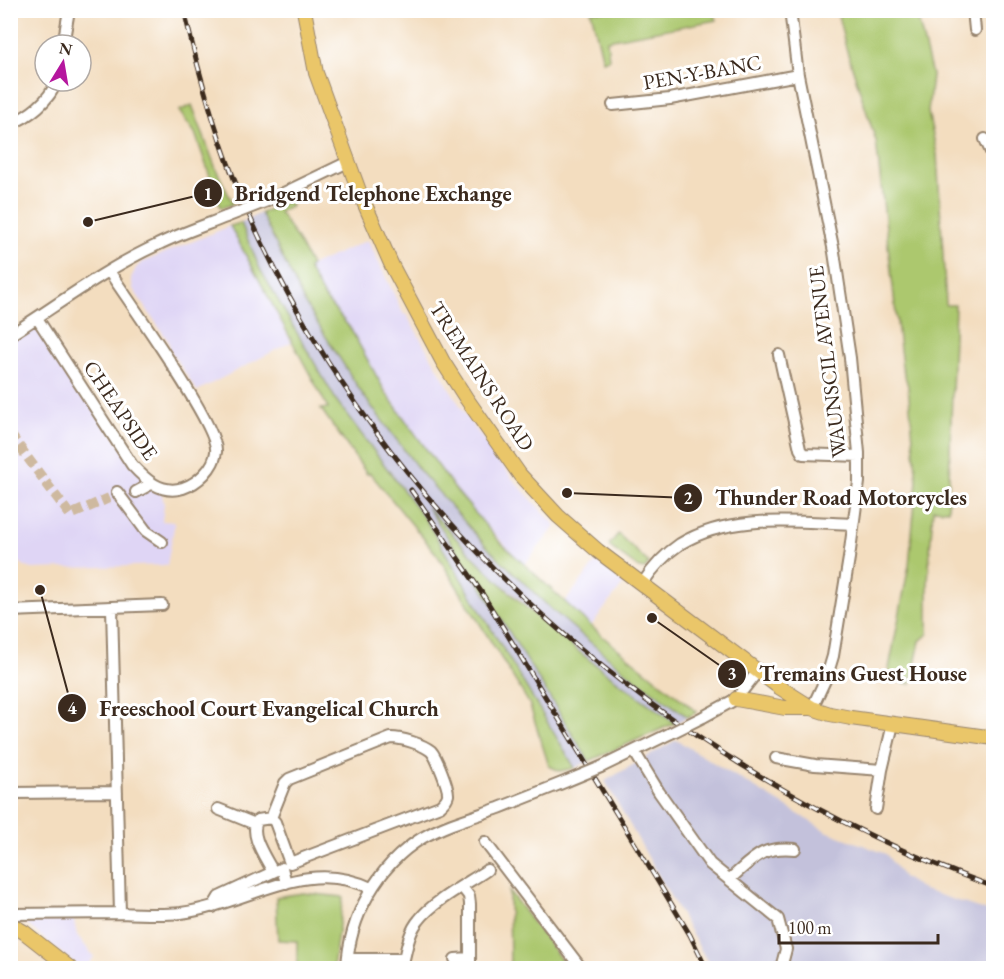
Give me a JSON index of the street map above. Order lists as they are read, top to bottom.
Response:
{
  "streets": {
    "main road": ["TREMAINS ROAD"],
    "street": ["PEN-Y-BANC", "WAUNSCIL AVENUE", "CHEAPSIDE"]
  },
  "crossings": [
    ["PEN-Y-BANC", "WAUNSCIL AVENUE"],
    ["WAUNSCIL AVENUE", "TREMAINS ROAD"]
  ],
  "places": [
    "Bridgend Telephone Exchange",
    "Thunder Road Motorcycles",
    "Freeschool Court Evangelical Church",
    "Tremains Guest House"
  ],
  "scale_bar": "100 m",
  "north": "top"
}
